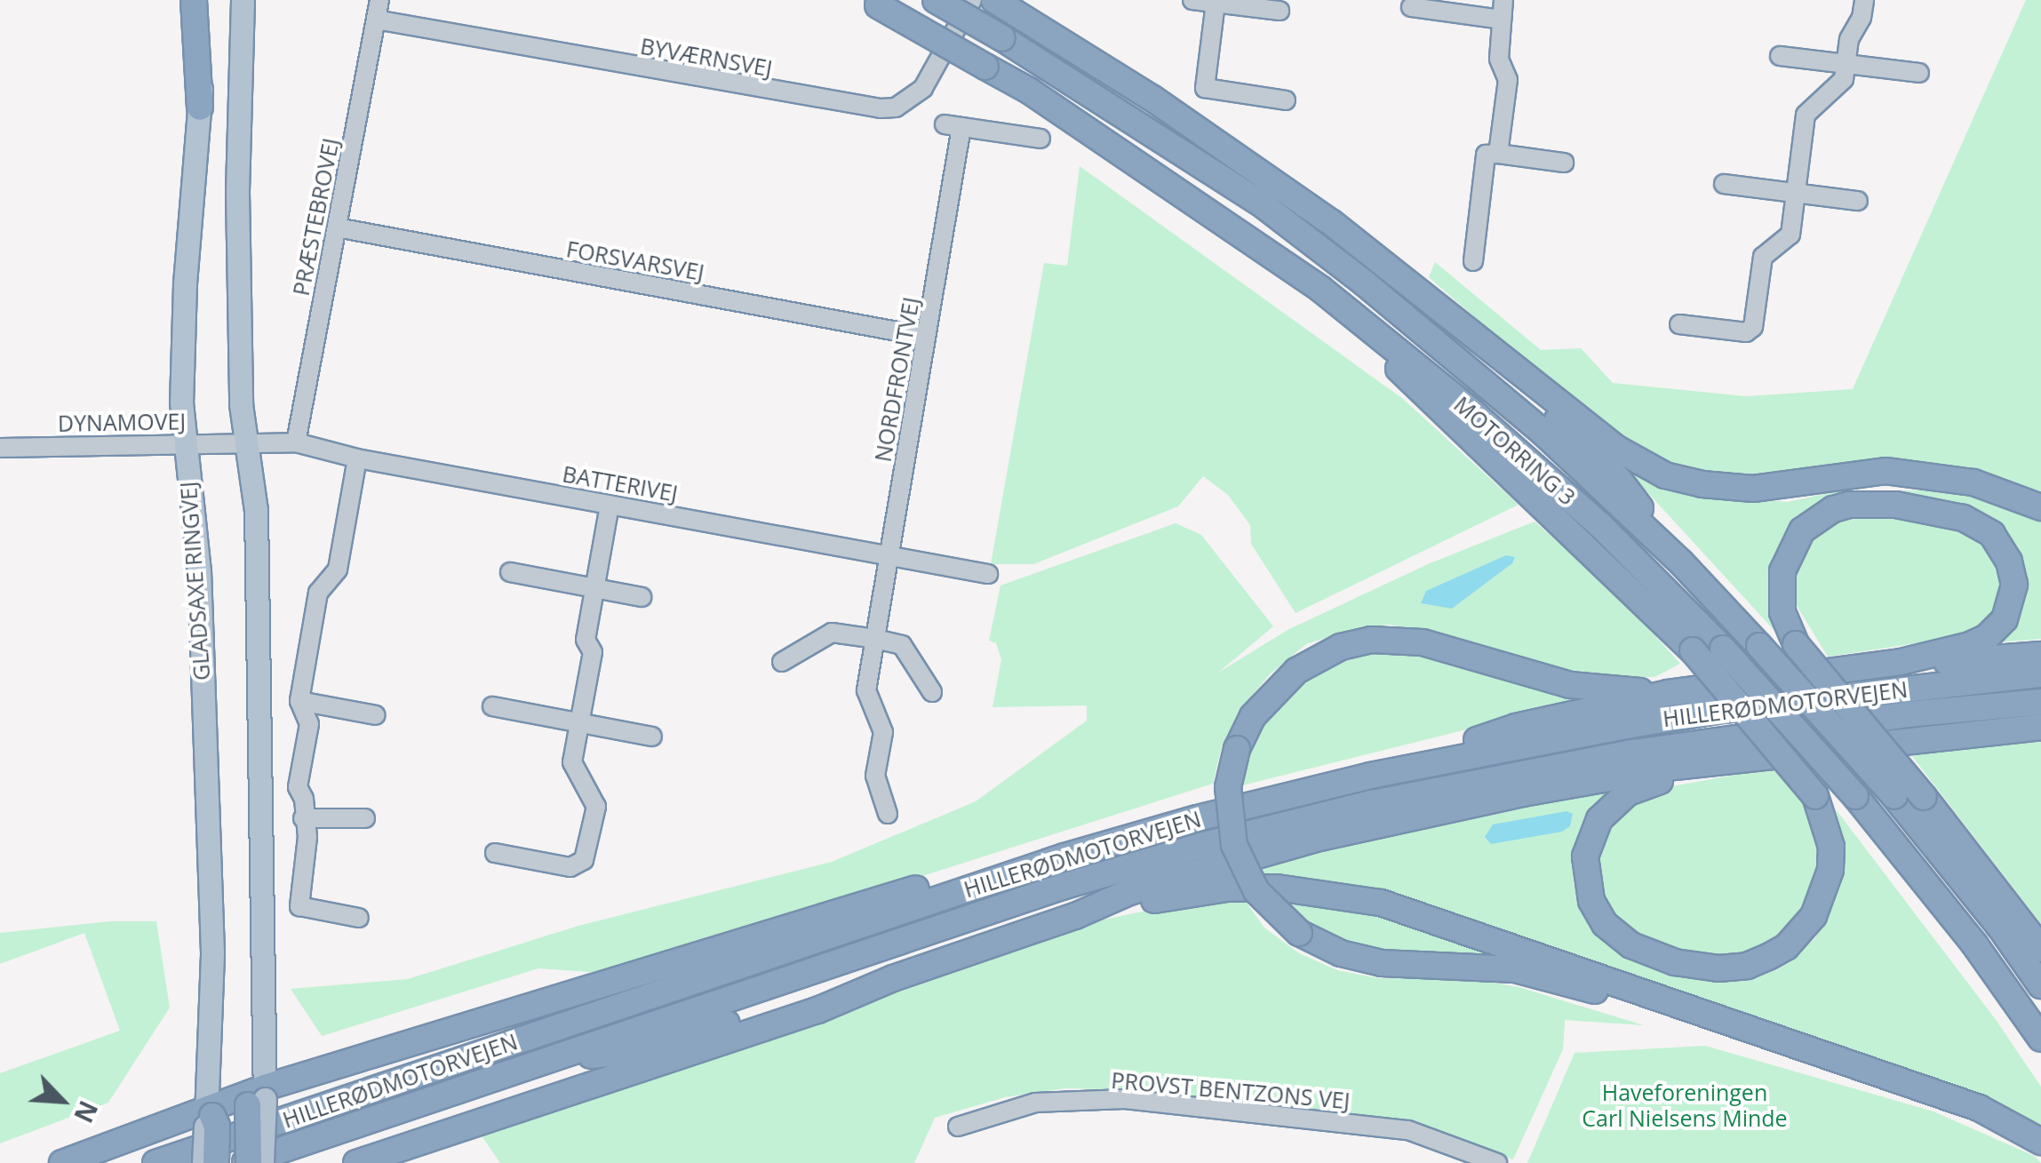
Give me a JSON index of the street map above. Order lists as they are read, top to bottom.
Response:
{
  "streets": {
    "highway": ["MOTORRING 3", "HILLERØDMOTORVEJEN"],
    "main road": ["GLADSAXE RINGVEJ"],
    "street": [
      "BYVÆRNSVEJ",
      "PRÆSTEBROVEJ",
      "FORSVARSVEJ",
      "NORDFRONTVEJ",
      "DYNAMOVEJ",
      "BATTERIVEJ",
      "PROVST BENTZONS VEJ"
    ]
  },
  "crossings": [
    ["BYVÆRNSVEJ", "PRÆSTEBROVEJ"],
    ["PRÆSTEBROVEJ", "FORSVARSVEJ"],
    ["PRÆSTEBROVEJ", "BATTERIVEJ"],
    ["FORSVARSVEJ", "NORDFRONTVEJ"],
    ["NORDFRONTVEJ", "BATTERIVEJ"],
    ["DYNAMOVEJ", "BATTERIVEJ"],
    ["DYNAMOVEJ", "GLADSAXE RINGVEJ"]
  ],
  "parks": ["Haveforeningen Carl Nielsens Minde"],
  "north": "bottom right"
}
